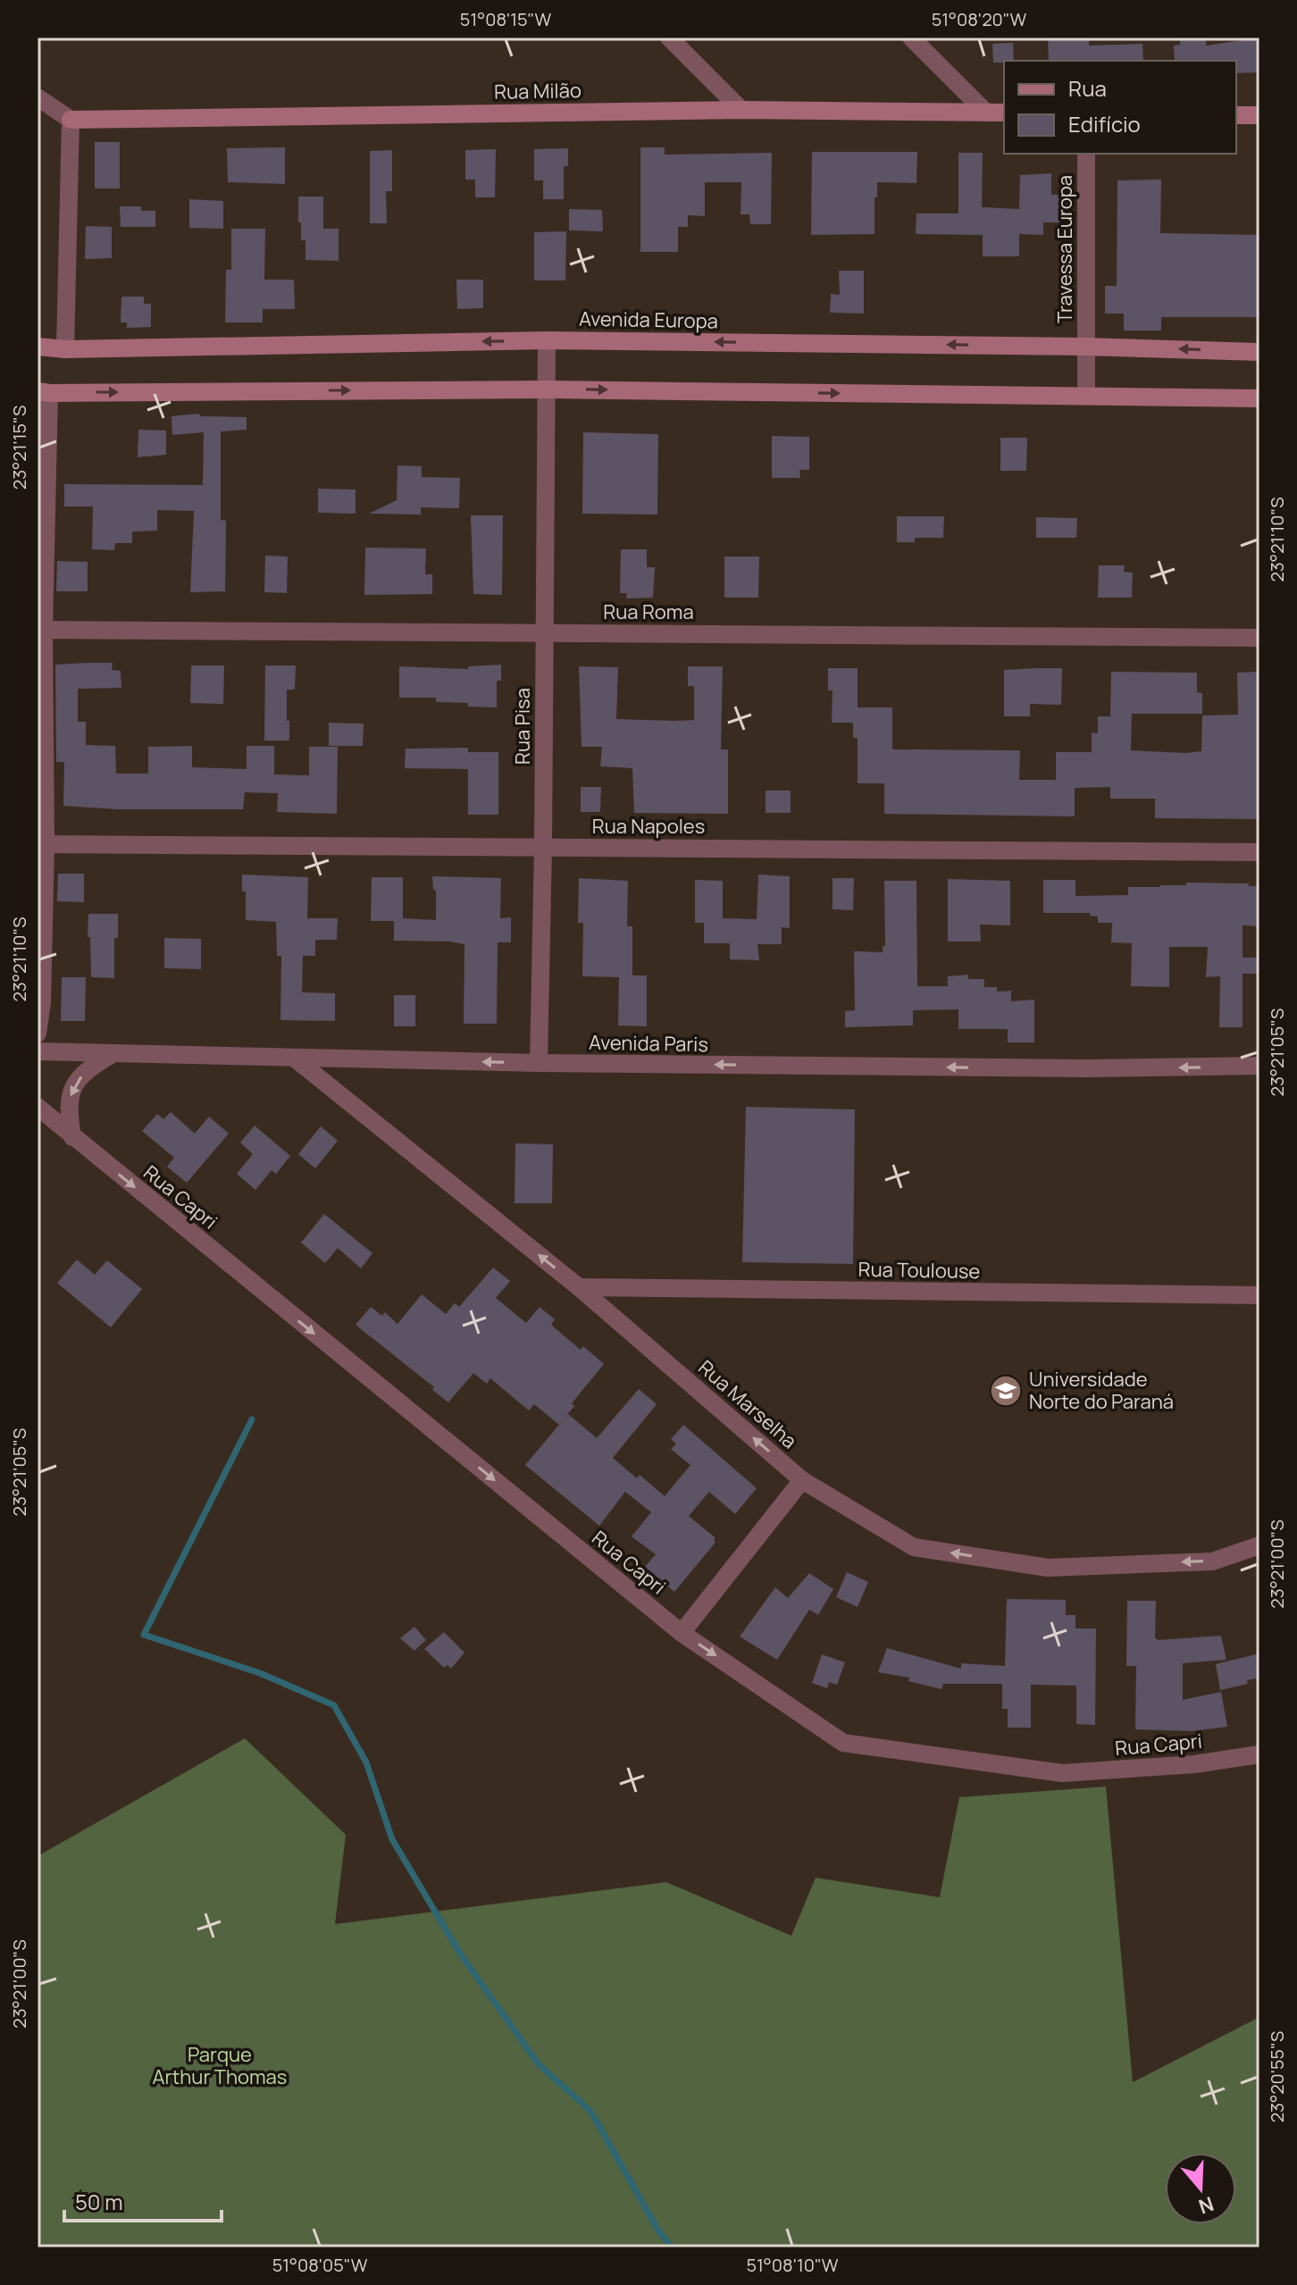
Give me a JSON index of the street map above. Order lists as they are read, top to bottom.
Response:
{
  "streets": {
    "main road": ["Rua Milão", "Avenida Europa"],
    "street": [
      "Travessa Europa",
      "Rua Roma",
      "Rua Pisa",
      "Rua Napoles",
      "Avenida Paris",
      "Rua Capri",
      "Rua Toulouse",
      "Rua Marselha"
    ]
  },
  "crossings": [
    ["Travessa Europa", "Avenida Europa"],
    ["Avenida Europa", "Rua Pisa"],
    ["Rua Roma", "Rua Pisa"],
    ["Rua Pisa", "Rua Napoles"],
    ["Rua Pisa", "Avenida Paris"],
    ["Avenida Paris", "Rua Marselha"],
    ["Rua Toulouse", "Rua Marselha"]
  ],
  "one_way": ["Avenida Paris", "Rua Capri", "Rua Marselha"],
  "parks": ["Parque Arthur Thomas"],
  "places": {
    "school or university": ["Universidade Norte do Paraná"]
  },
  "legend": ["Rua", "Edifício"],
  "scale_bar": "50 m",
  "north": "bottom",
  "coordinates": [
    "51°08'15\"W",
    "51°08'20\"W",
    "23°21'15\"S",
    "23°21'10\"S",
    "23°21'05\"S",
    "23°21'00\"S",
    "23°20'55\"S",
    "51°08'05\"W",
    "51°08'10\"W"
  ]
}
